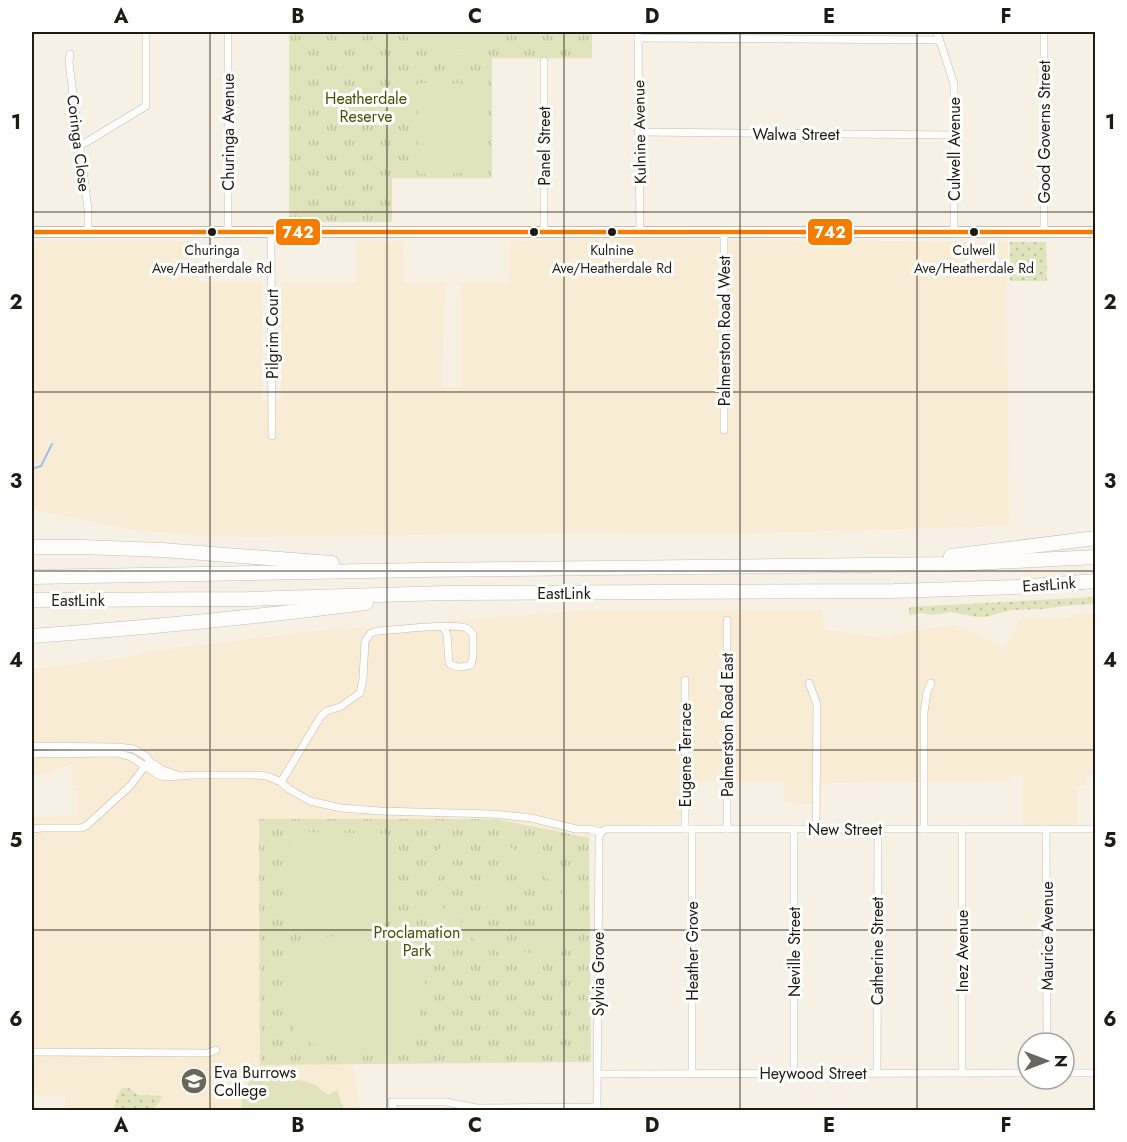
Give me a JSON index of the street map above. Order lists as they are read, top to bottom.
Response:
{
  "streets": {
    "highway": ["EastLink"],
    "street": [
      "Churinga Avenue",
      "Kulnine Avenue",
      "Good Governs Street",
      "Walwa Street",
      "Coringa Close",
      "Panel Street",
      "Culwell Avenue",
      "Palmerston Road West",
      "Pilgrim Court",
      "Palmerston Road East",
      "Eugene Terrace",
      "New Street",
      "Maurice Avenue",
      "Heather Grove",
      "Catherine Street",
      "Inez Avenue",
      "Neville Street",
      "Sylvia Grove",
      "Heywood Street"
    ]
  },
  "crossings": [
    ["Kulnine Avenue", "Walwa Street"],
    ["Walwa Street", "Culwell Avenue"],
    ["Palmerston Road East", "New Street"],
    ["Eugene Terrace", "New Street"],
    ["Eugene Terrace", "Heather Grove"],
    ["New Street", "Maurice Avenue"],
    ["New Street", "Heather Grove"],
    ["New Street", "Catherine Street"],
    ["New Street", "Inez Avenue"],
    ["New Street", "Neville Street"],
    ["New Street", "Sylvia Grove"],
    ["Heather Grove", "Heywood Street"],
    ["Catherine Street", "Heywood Street"],
    ["Inez Avenue", "Heywood Street"],
    ["Neville Street", "Heywood Street"],
    ["Sylvia Grove", "Heywood Street"]
  ],
  "parks": ["Heatherdale Reserve", "Proclamation Park"],
  "places": {
    "other": ["Churinga Ave/Heatherdale Rd", "Kulnine Ave/Heatherdale Rd", "Culwell Ave/Heatherdale Rd"],
    "school or university": ["Eva Burrows College"]
  },
  "lines": ["transit line 742"],
  "north": "right",
  "grid": {
    "columns": [
      "A",
      "B",
      "C",
      "D",
      "E",
      "F"
    ],
    "rows": [
      "1",
      "2",
      "3",
      "4",
      "5",
      "6"
    ]
  }
}
